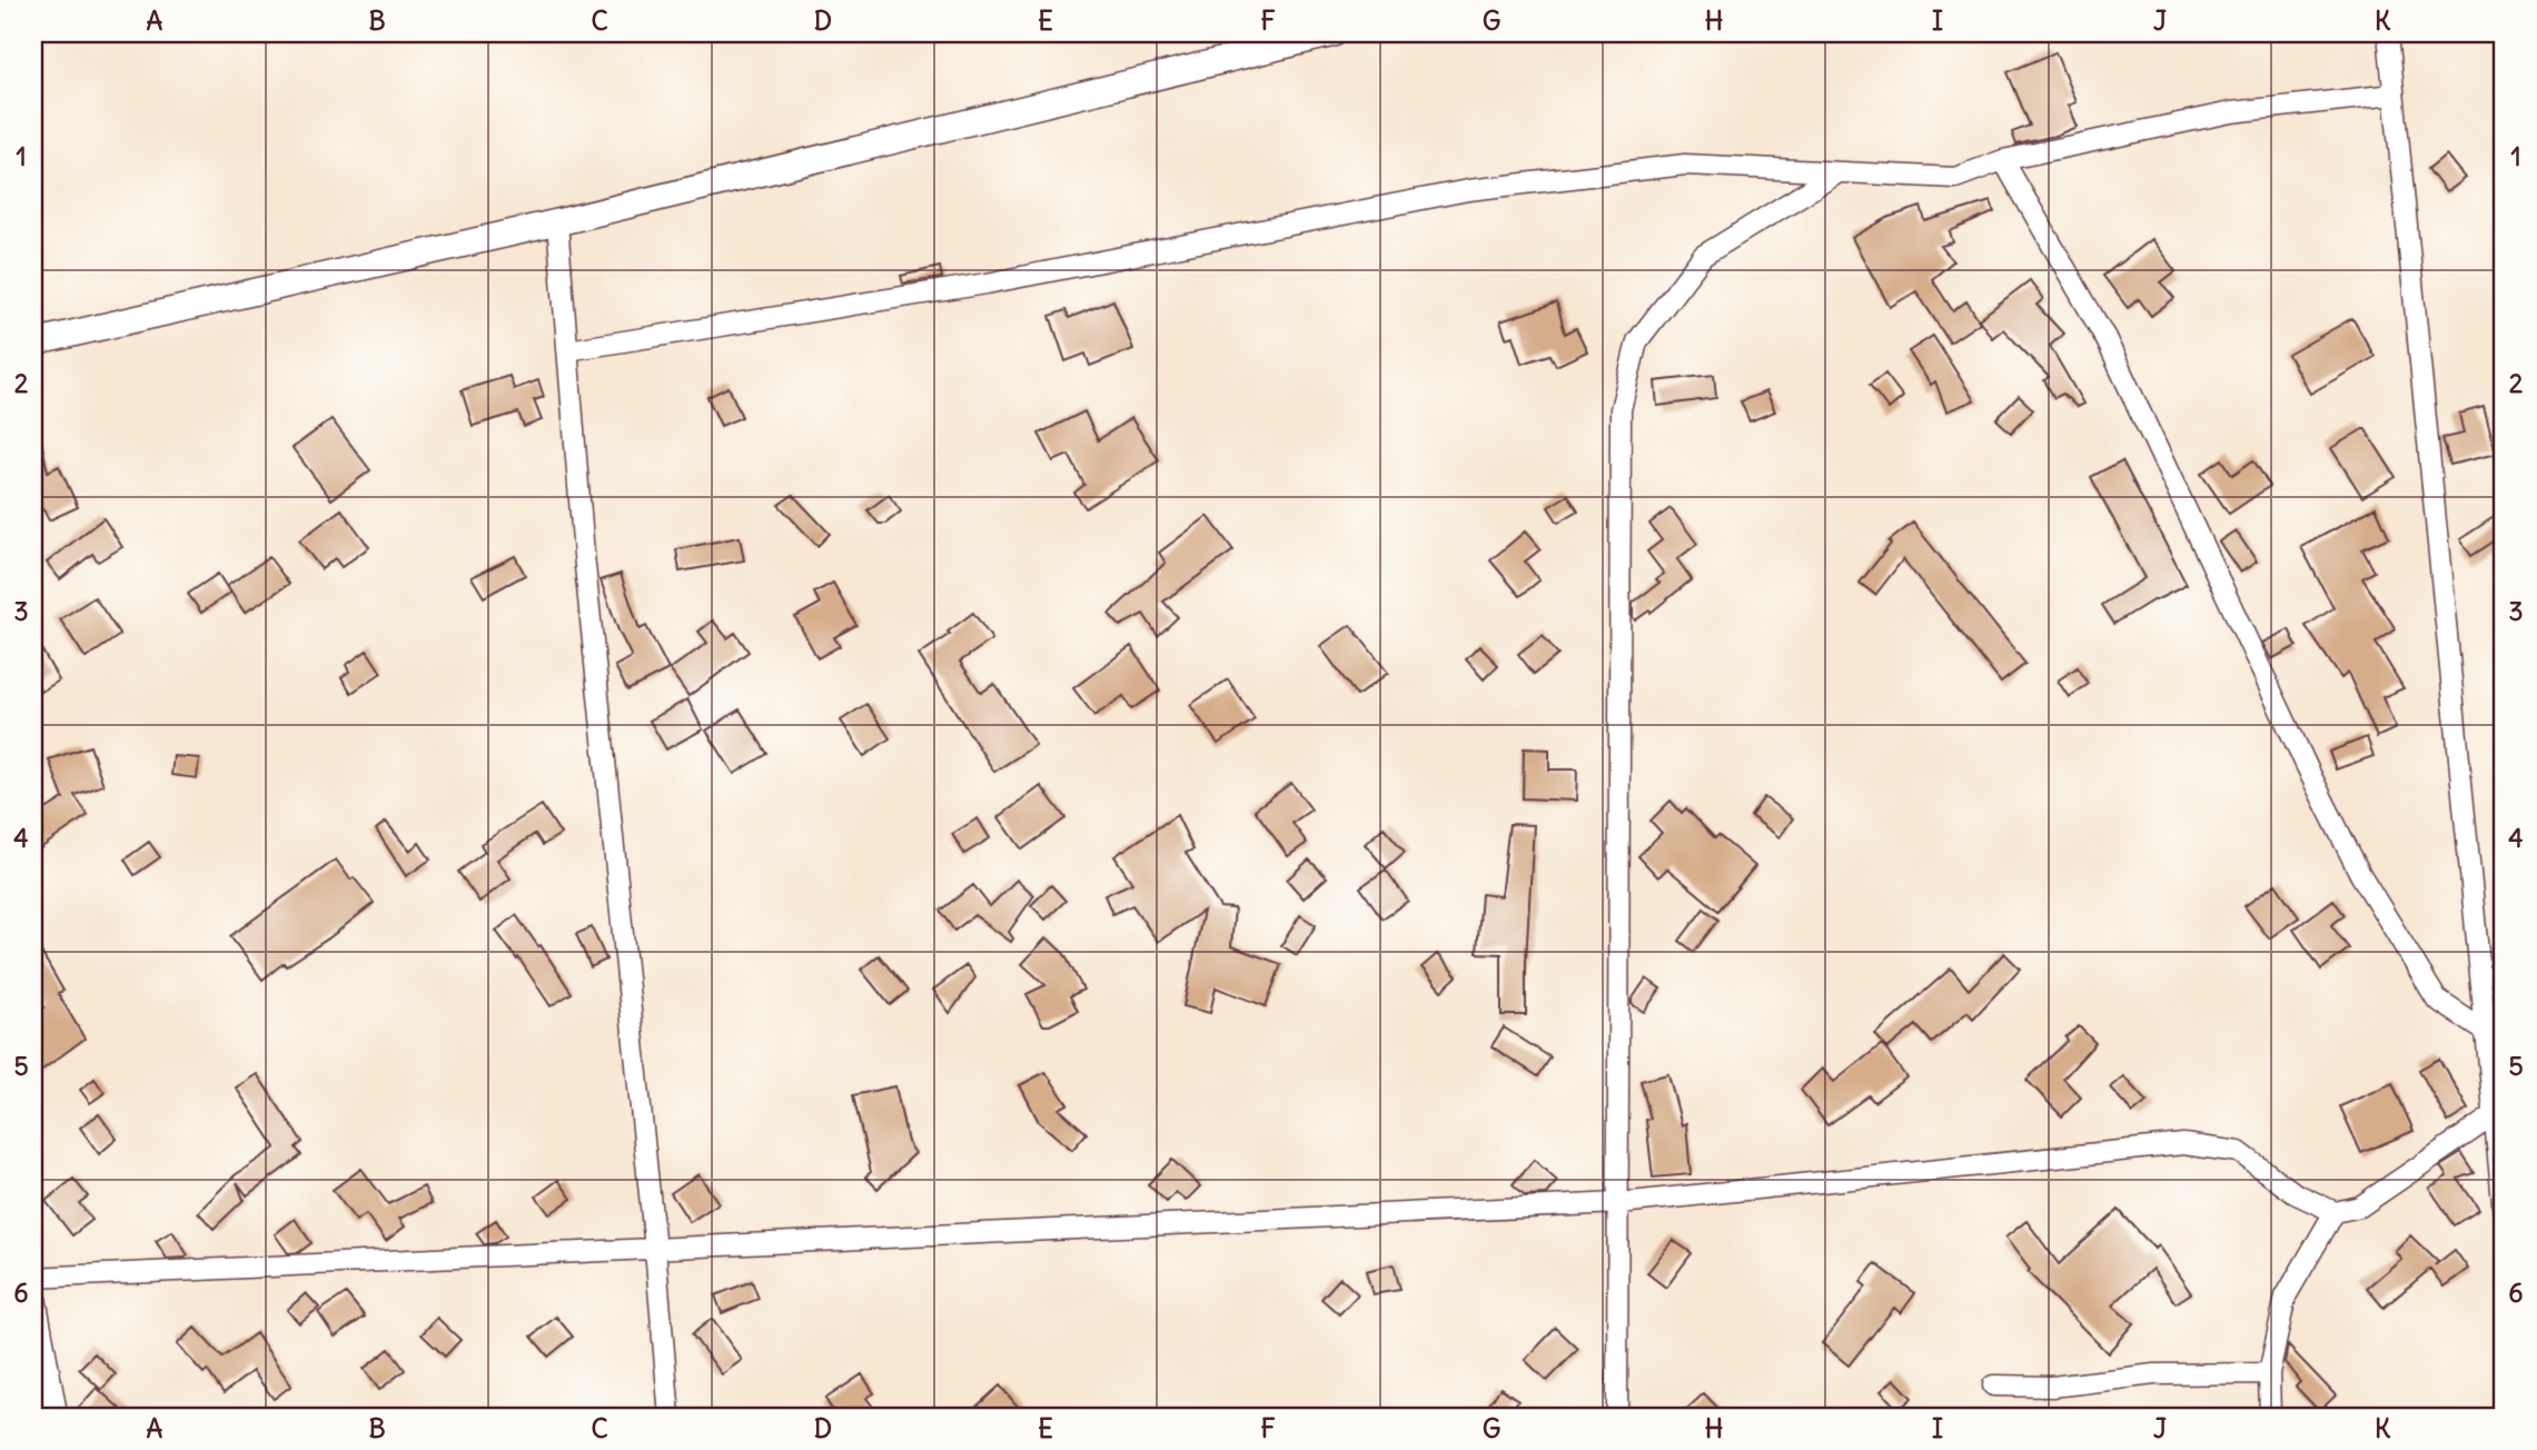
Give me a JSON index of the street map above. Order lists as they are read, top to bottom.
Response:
{
  "grid": {
    "columns": [
      "A",
      "B",
      "C",
      "D",
      "E",
      "F",
      "G",
      "H",
      "I",
      "J",
      "K"
    ],
    "rows": [
      "1",
      "2",
      "3",
      "4",
      "5",
      "6"
    ]
  }
}
